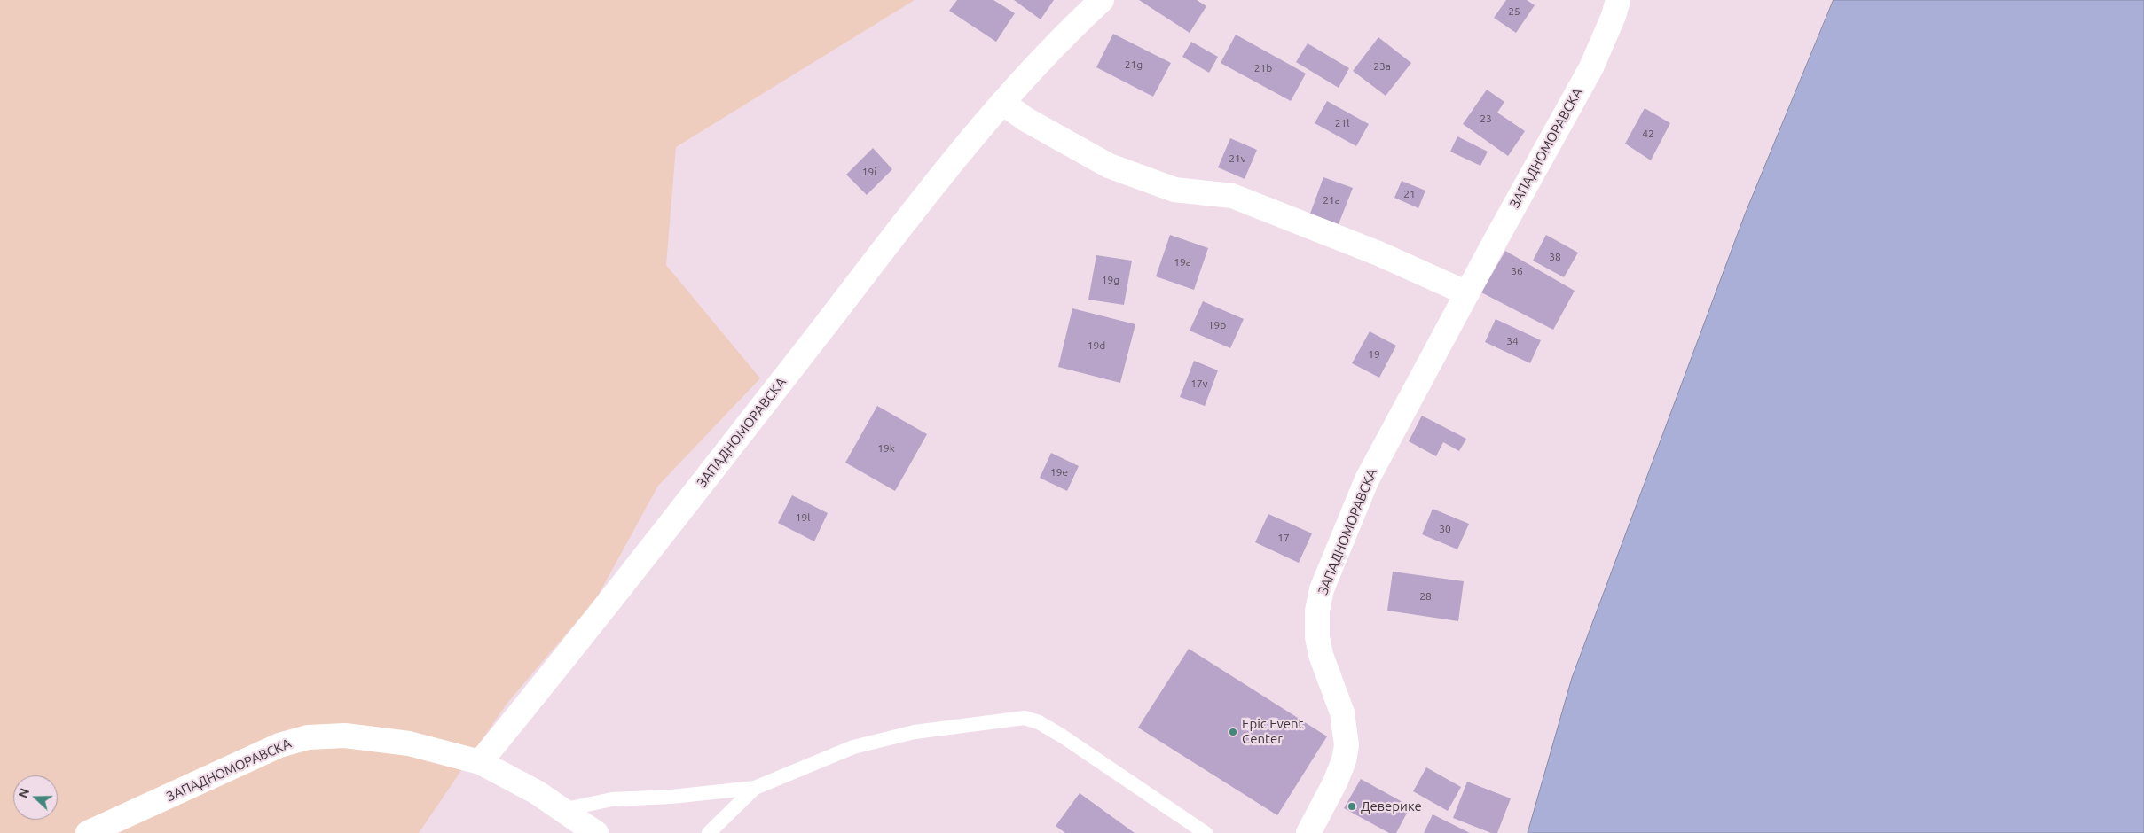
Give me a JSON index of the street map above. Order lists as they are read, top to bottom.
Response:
{
  "streets": {
    "street": ["ЗАПАДНОМОРАВСКА"]
  },
  "places": ["Epic Event Center", "Деверике"],
  "house_numbers": [
    "25",
    "21g",
    "23a",
    "21b",
    "23",
    "21l",
    "42",
    "21v",
    "19i",
    "21",
    "21a",
    "38",
    "19a",
    "36",
    "19g",
    "19b",
    "34",
    "19d",
    "19",
    "17v",
    "19k",
    "19e",
    "19l",
    "30",
    "17",
    "28"
  ],
  "north": "left"
}
